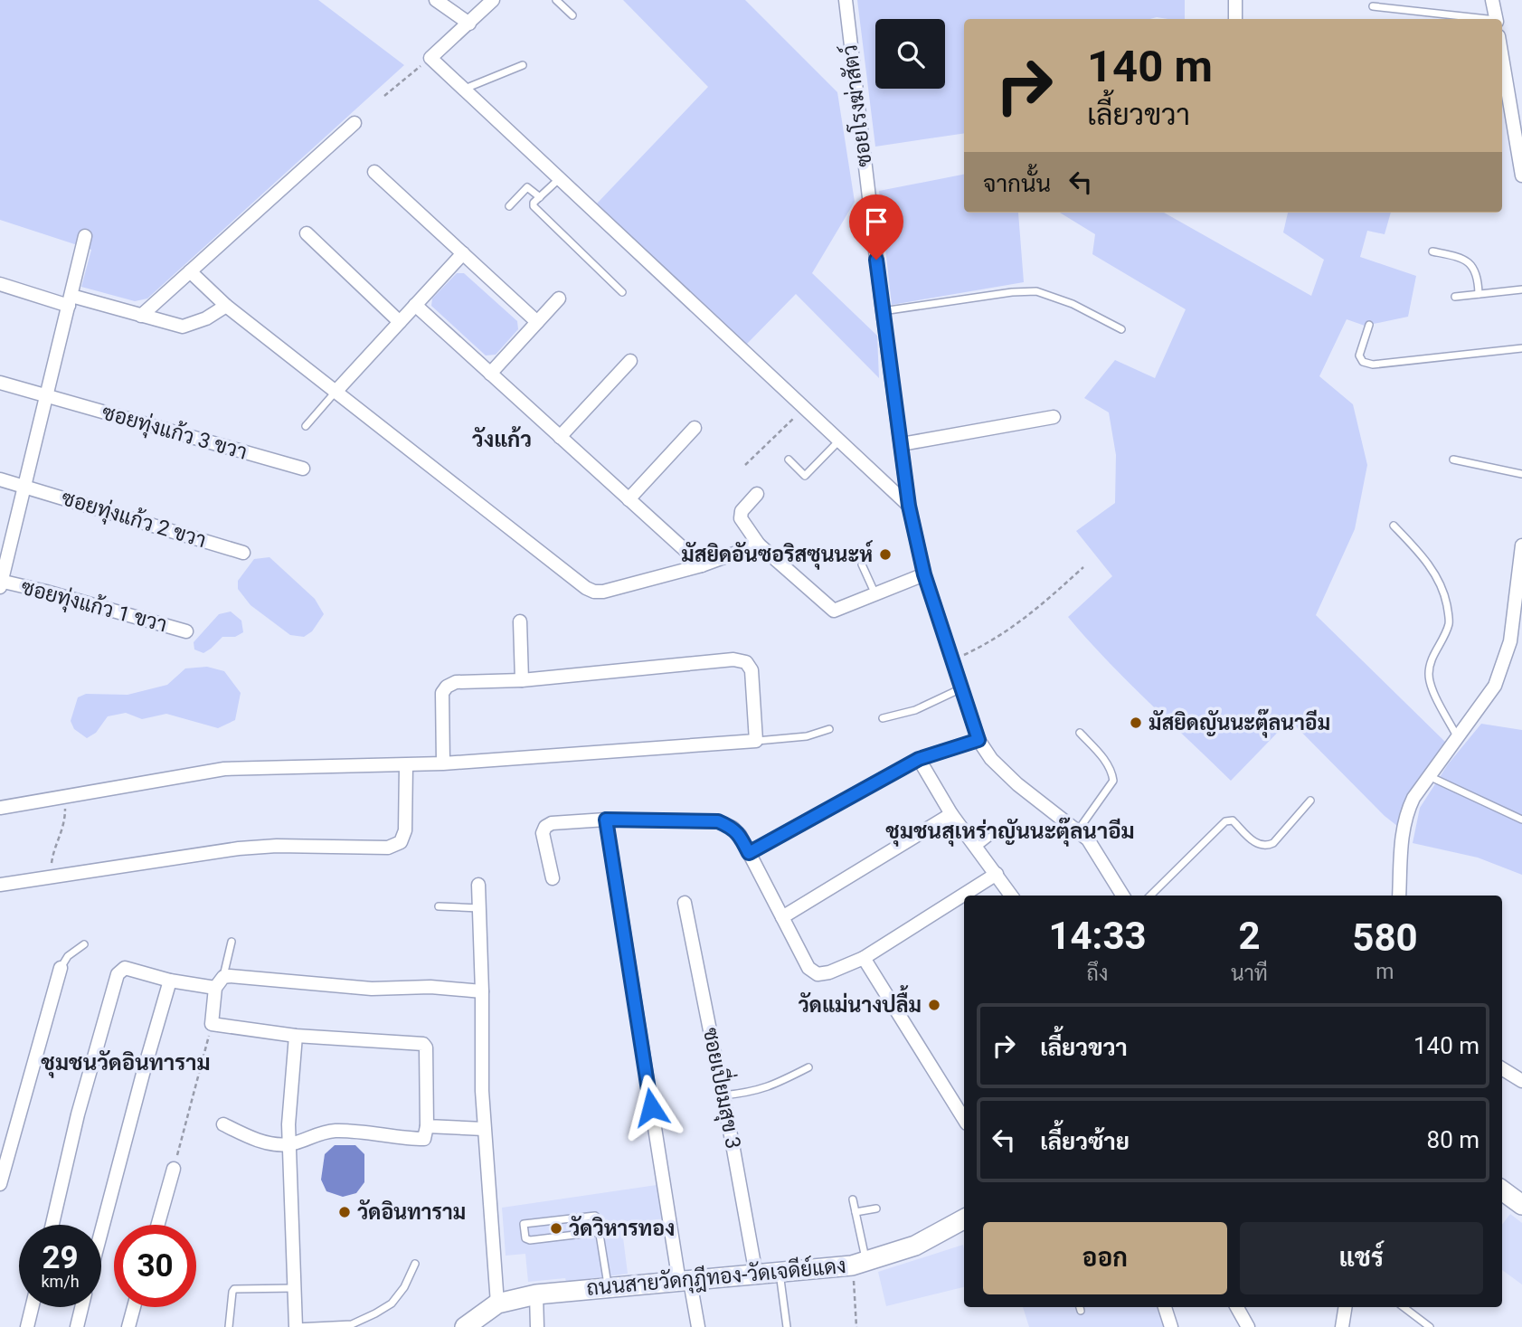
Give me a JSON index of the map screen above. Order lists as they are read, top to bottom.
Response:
{
  "streets": {
    "main road": ["ถนนสายวัดกุฎีทอง-วัดเจดีย์แดง"],
    "street": [
      "ซอยโรงฆ่าสัตว์",
      "ซอยทุ่งแก้ว 3 ขวา",
      "ซอยทุ่งแก้ว 2 ขวา",
      "ซอยทุ่งแก้ว 1 ขวา",
      "ซอยเปี่ยมสุข 3"
    ]
  },
  "crossings": [
    ["ซอยเปี่ยมสุข 3", "ถนนสายวัดกุฎีทอง-วัดเจดีย์แดง"]
  ],
  "districts": ["วังแก้ว", "ชุมชนสุเหร่าญันนะตุ๊ลนาอีม", "ชุมชนวัดอินทาราม"],
  "places": [
    "มัสยิดอันซอริสซุนนะห์",
    "มัสยิดญันนะตุ๊ลนาอีม",
    "วัดแม่นางปลื้ม",
    "วัดอินทาราม",
    "วัดวิหารทอง"
  ],
  "page": {
    "turn": ["140 m", "เลี้ยวขวา"],
    "then": "จากนั้น",
    "eta": [
      "14:33",
      "ถึง",
      "2",
      "นาที",
      "580",
      "m"
    ],
    "list": [
      {
        "name": "เลี้ยวขวา",
        "value": "140 m"
      },
      {
        "name": "เลี้ยวซ้าย",
        "value": "80 m"
      }
    ],
    "buttons": ["ออก", "แชร์"],
    "speed": "29 km/h",
    "limit": "30"
  }
}
